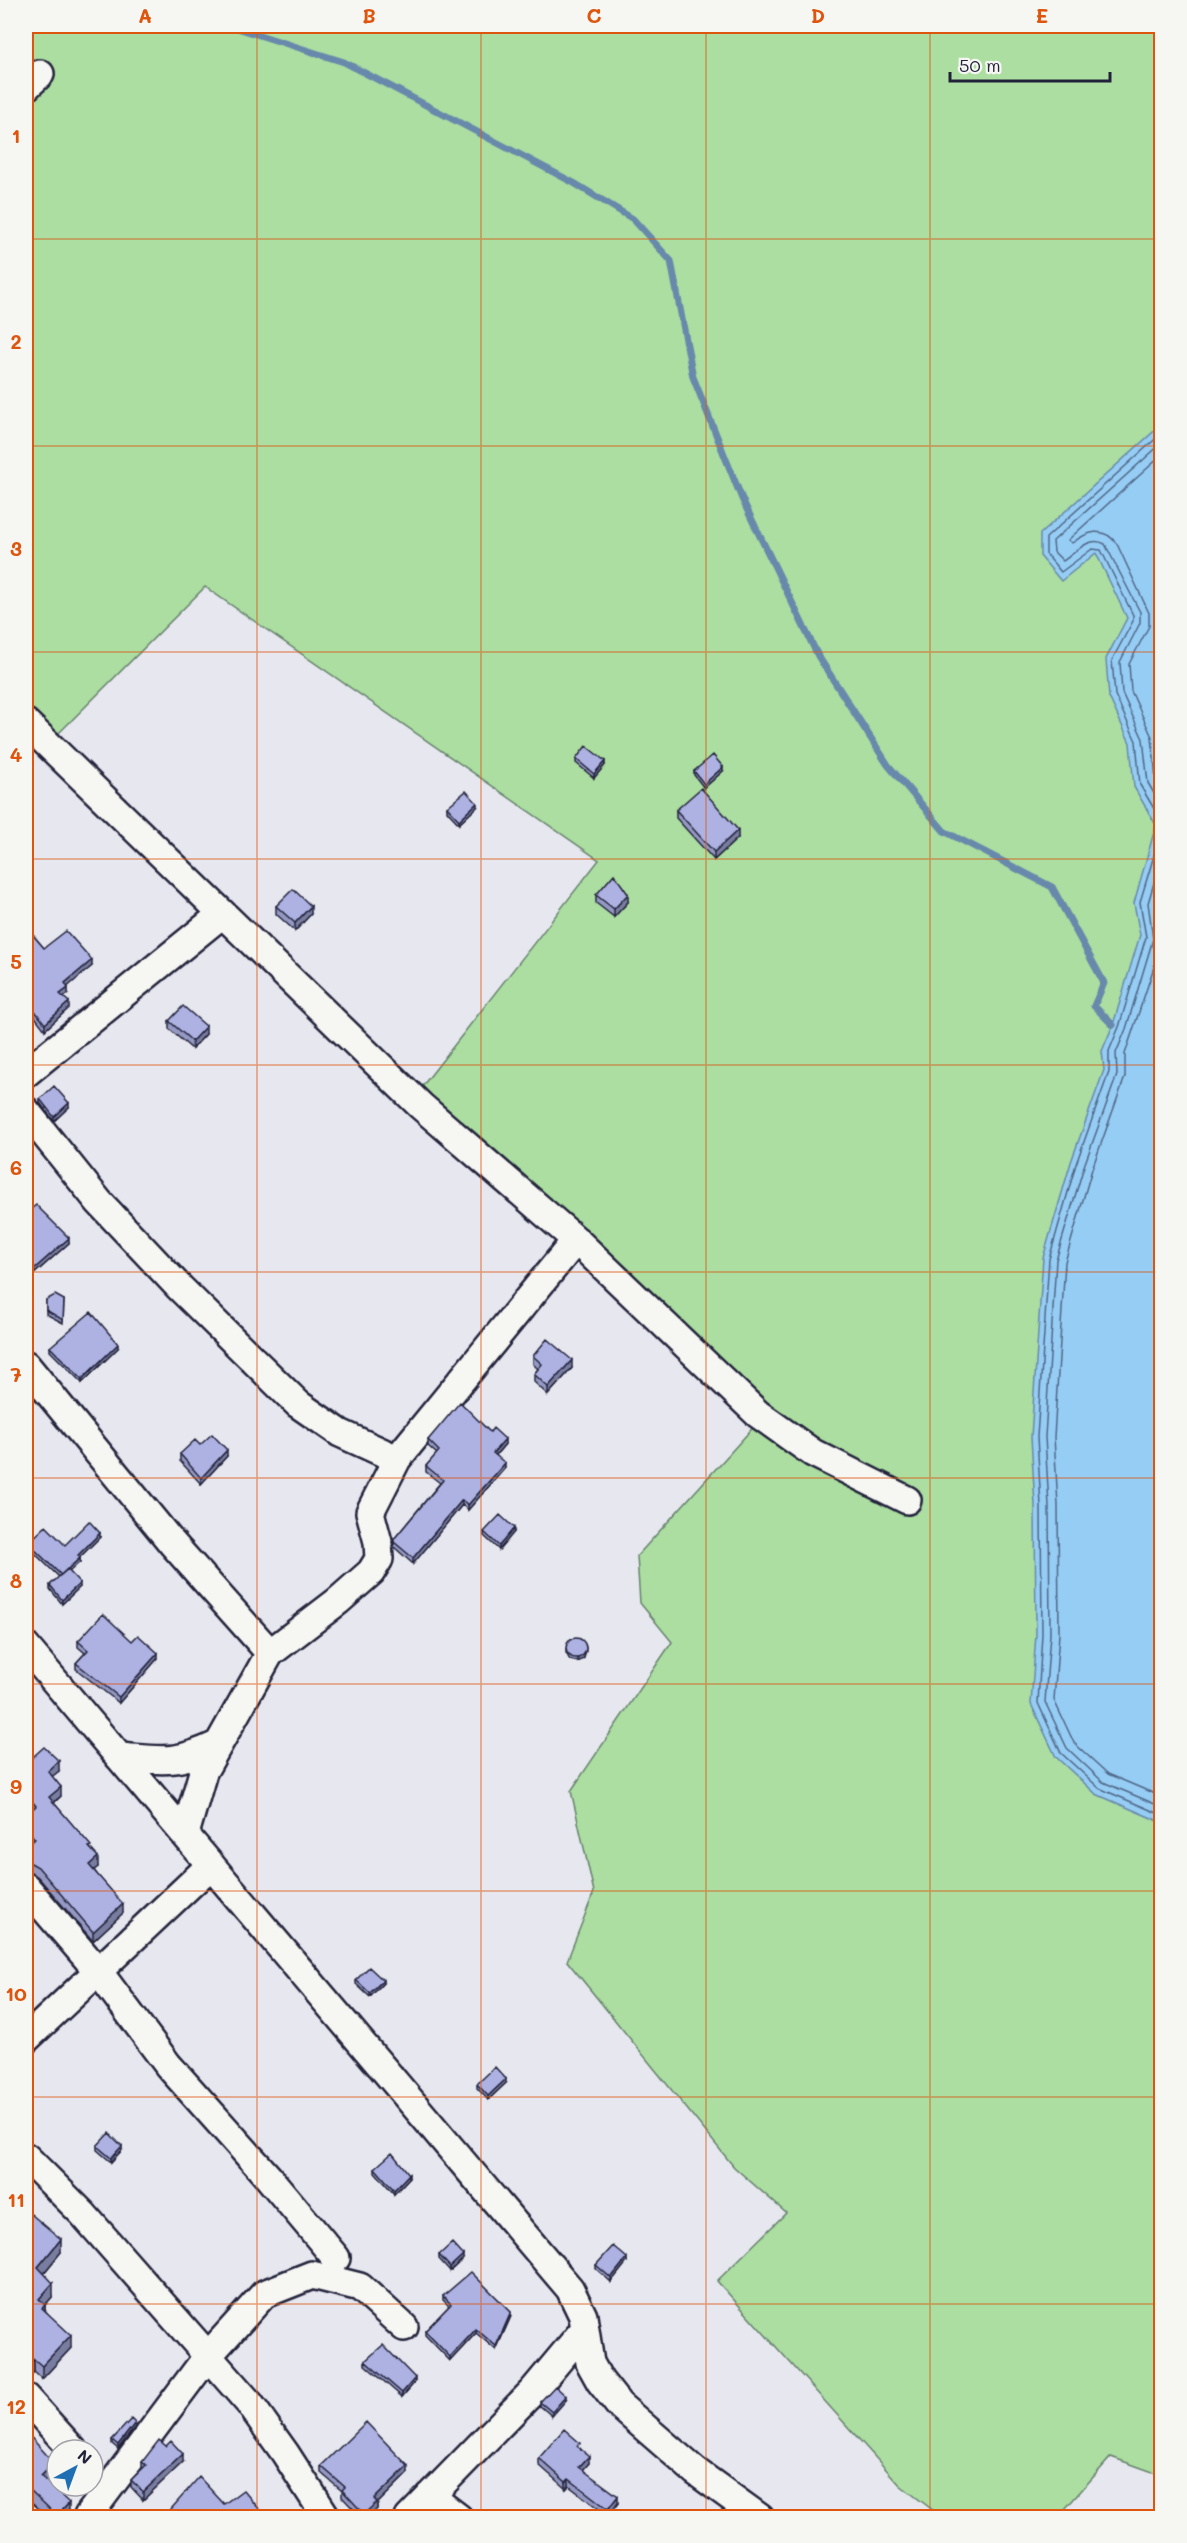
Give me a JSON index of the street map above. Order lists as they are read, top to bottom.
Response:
{
  "scale_bar": "50 m",
  "north": "top right",
  "grid": {
    "columns": [
      "A",
      "B",
      "C",
      "D",
      "E"
    ],
    "rows": [
      "1",
      "2",
      "3",
      "4",
      "5",
      "6",
      "7",
      "8",
      "9",
      "10",
      "11",
      "12"
    ]
  }
}
